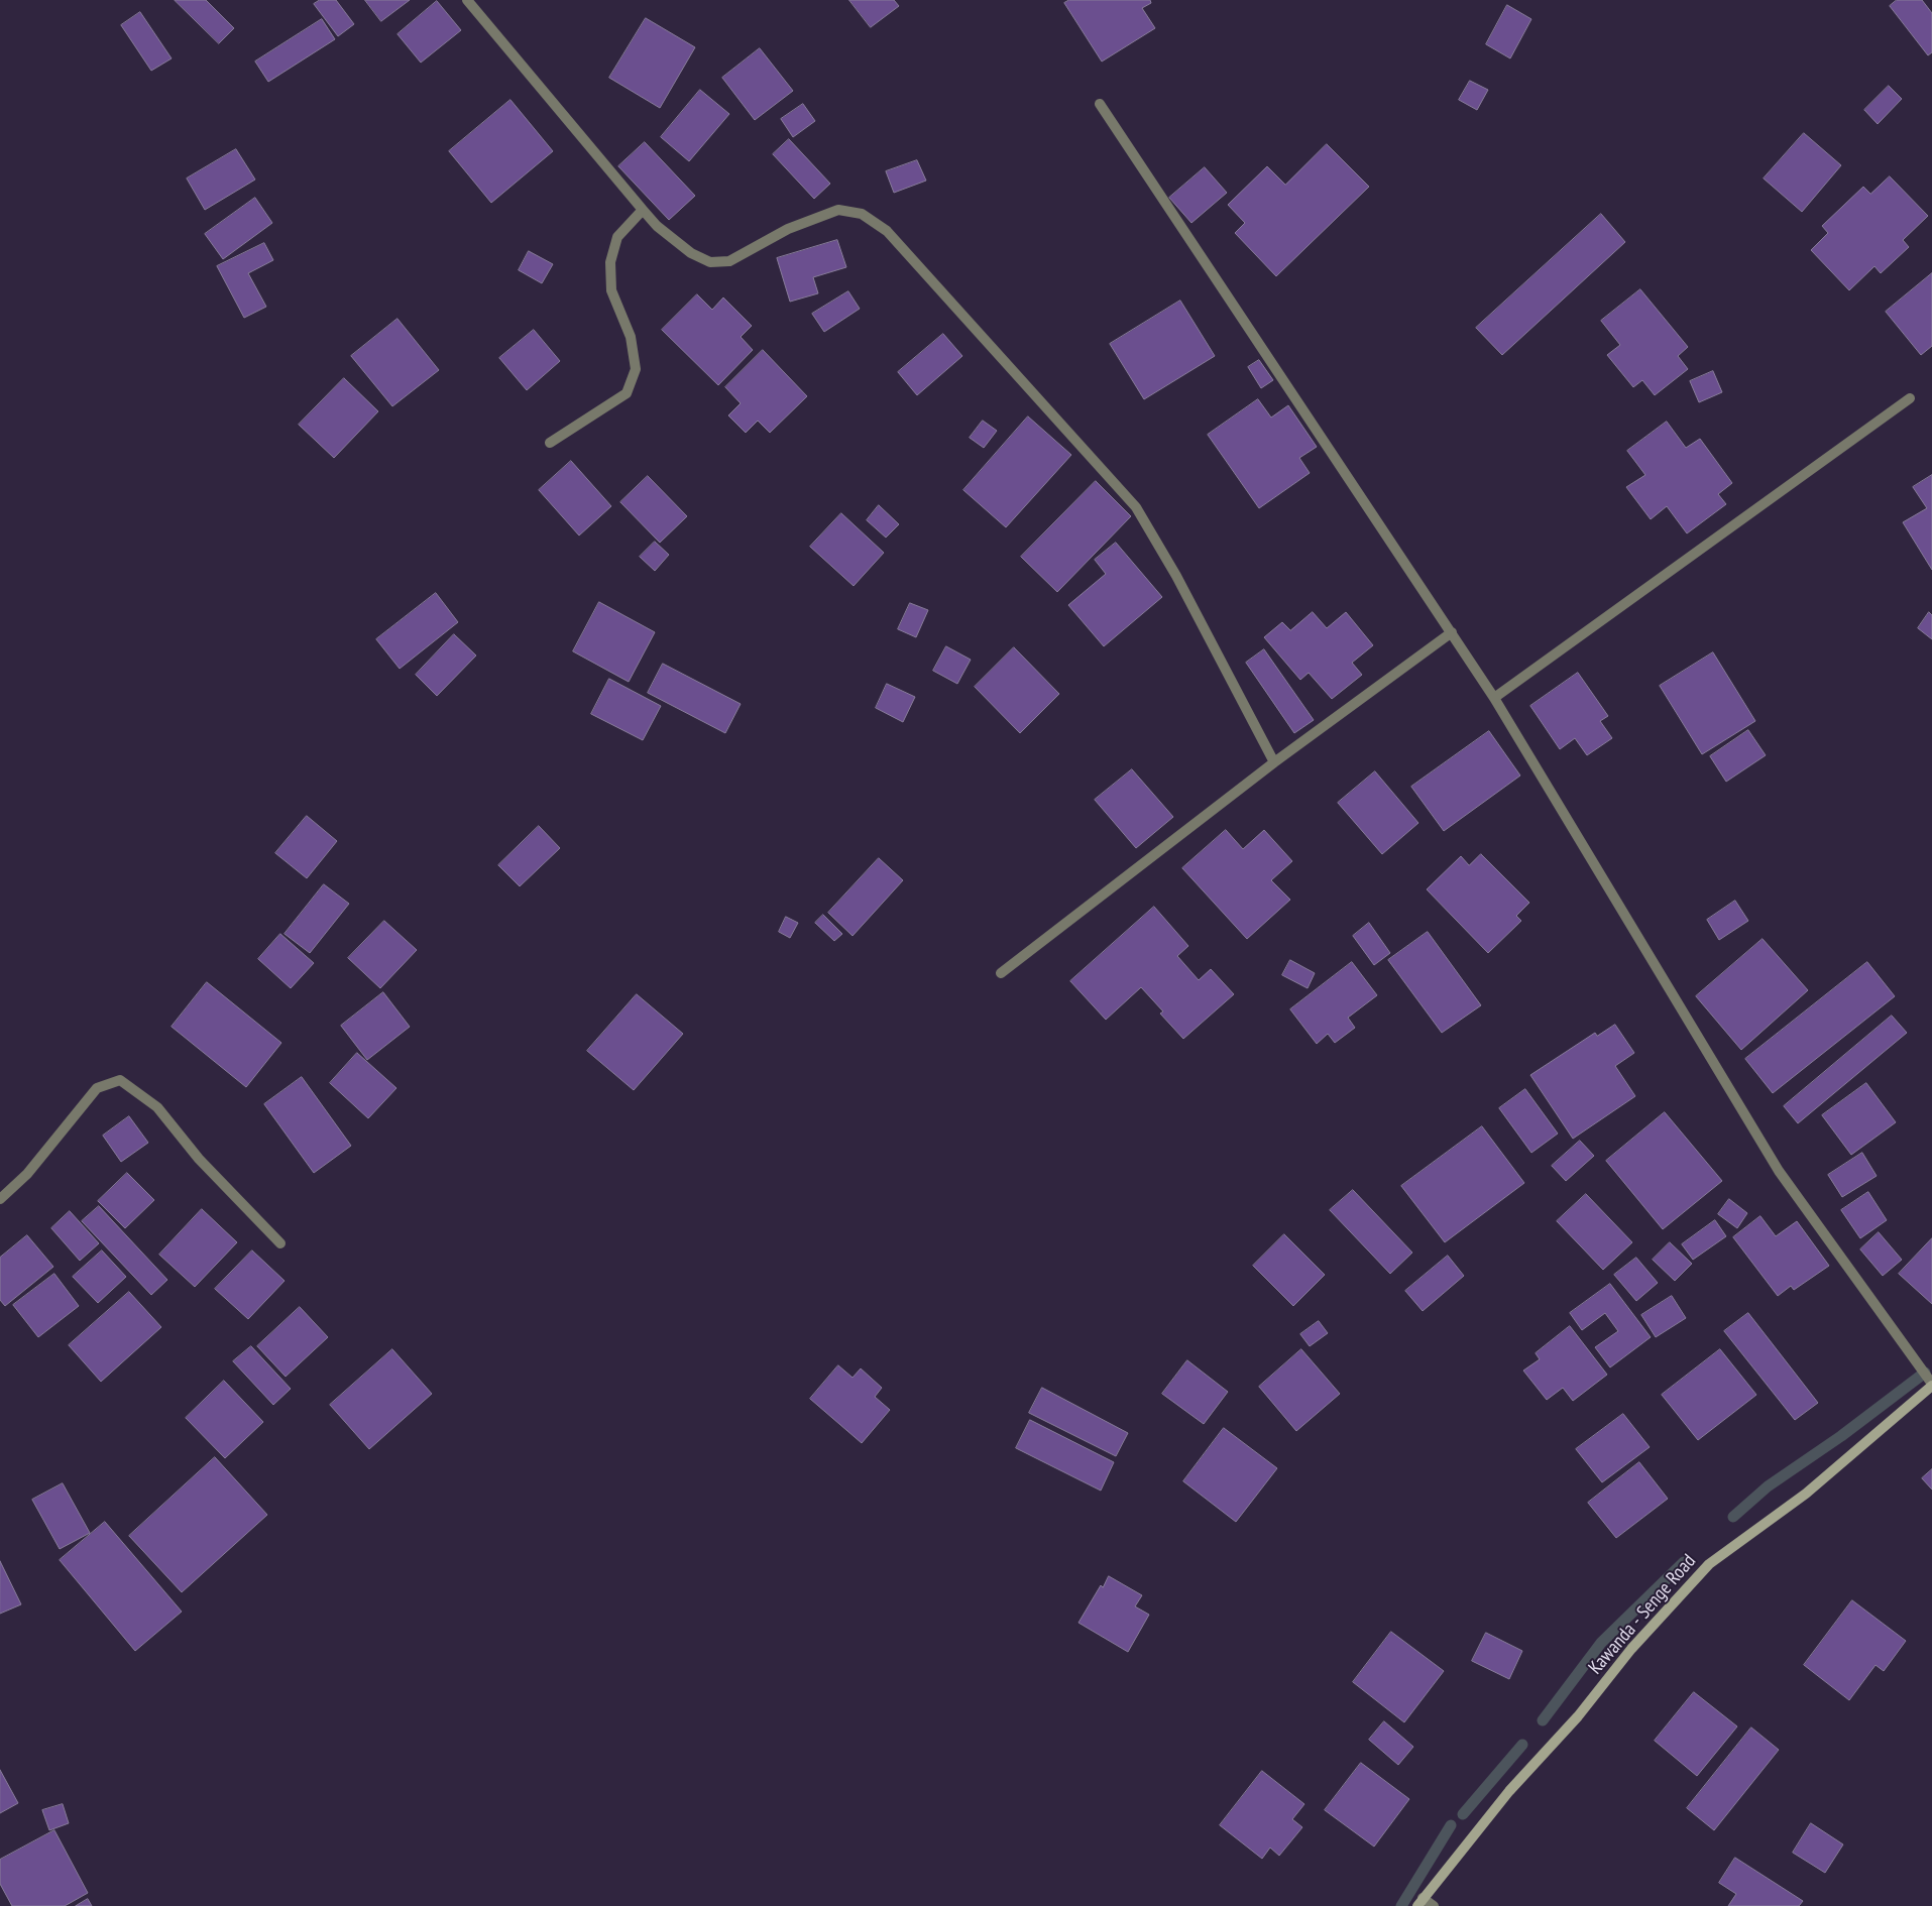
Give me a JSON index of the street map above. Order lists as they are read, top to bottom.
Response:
{
  "streets": {
    "street": ["Kawanda - Senge Road"]
  }
}
